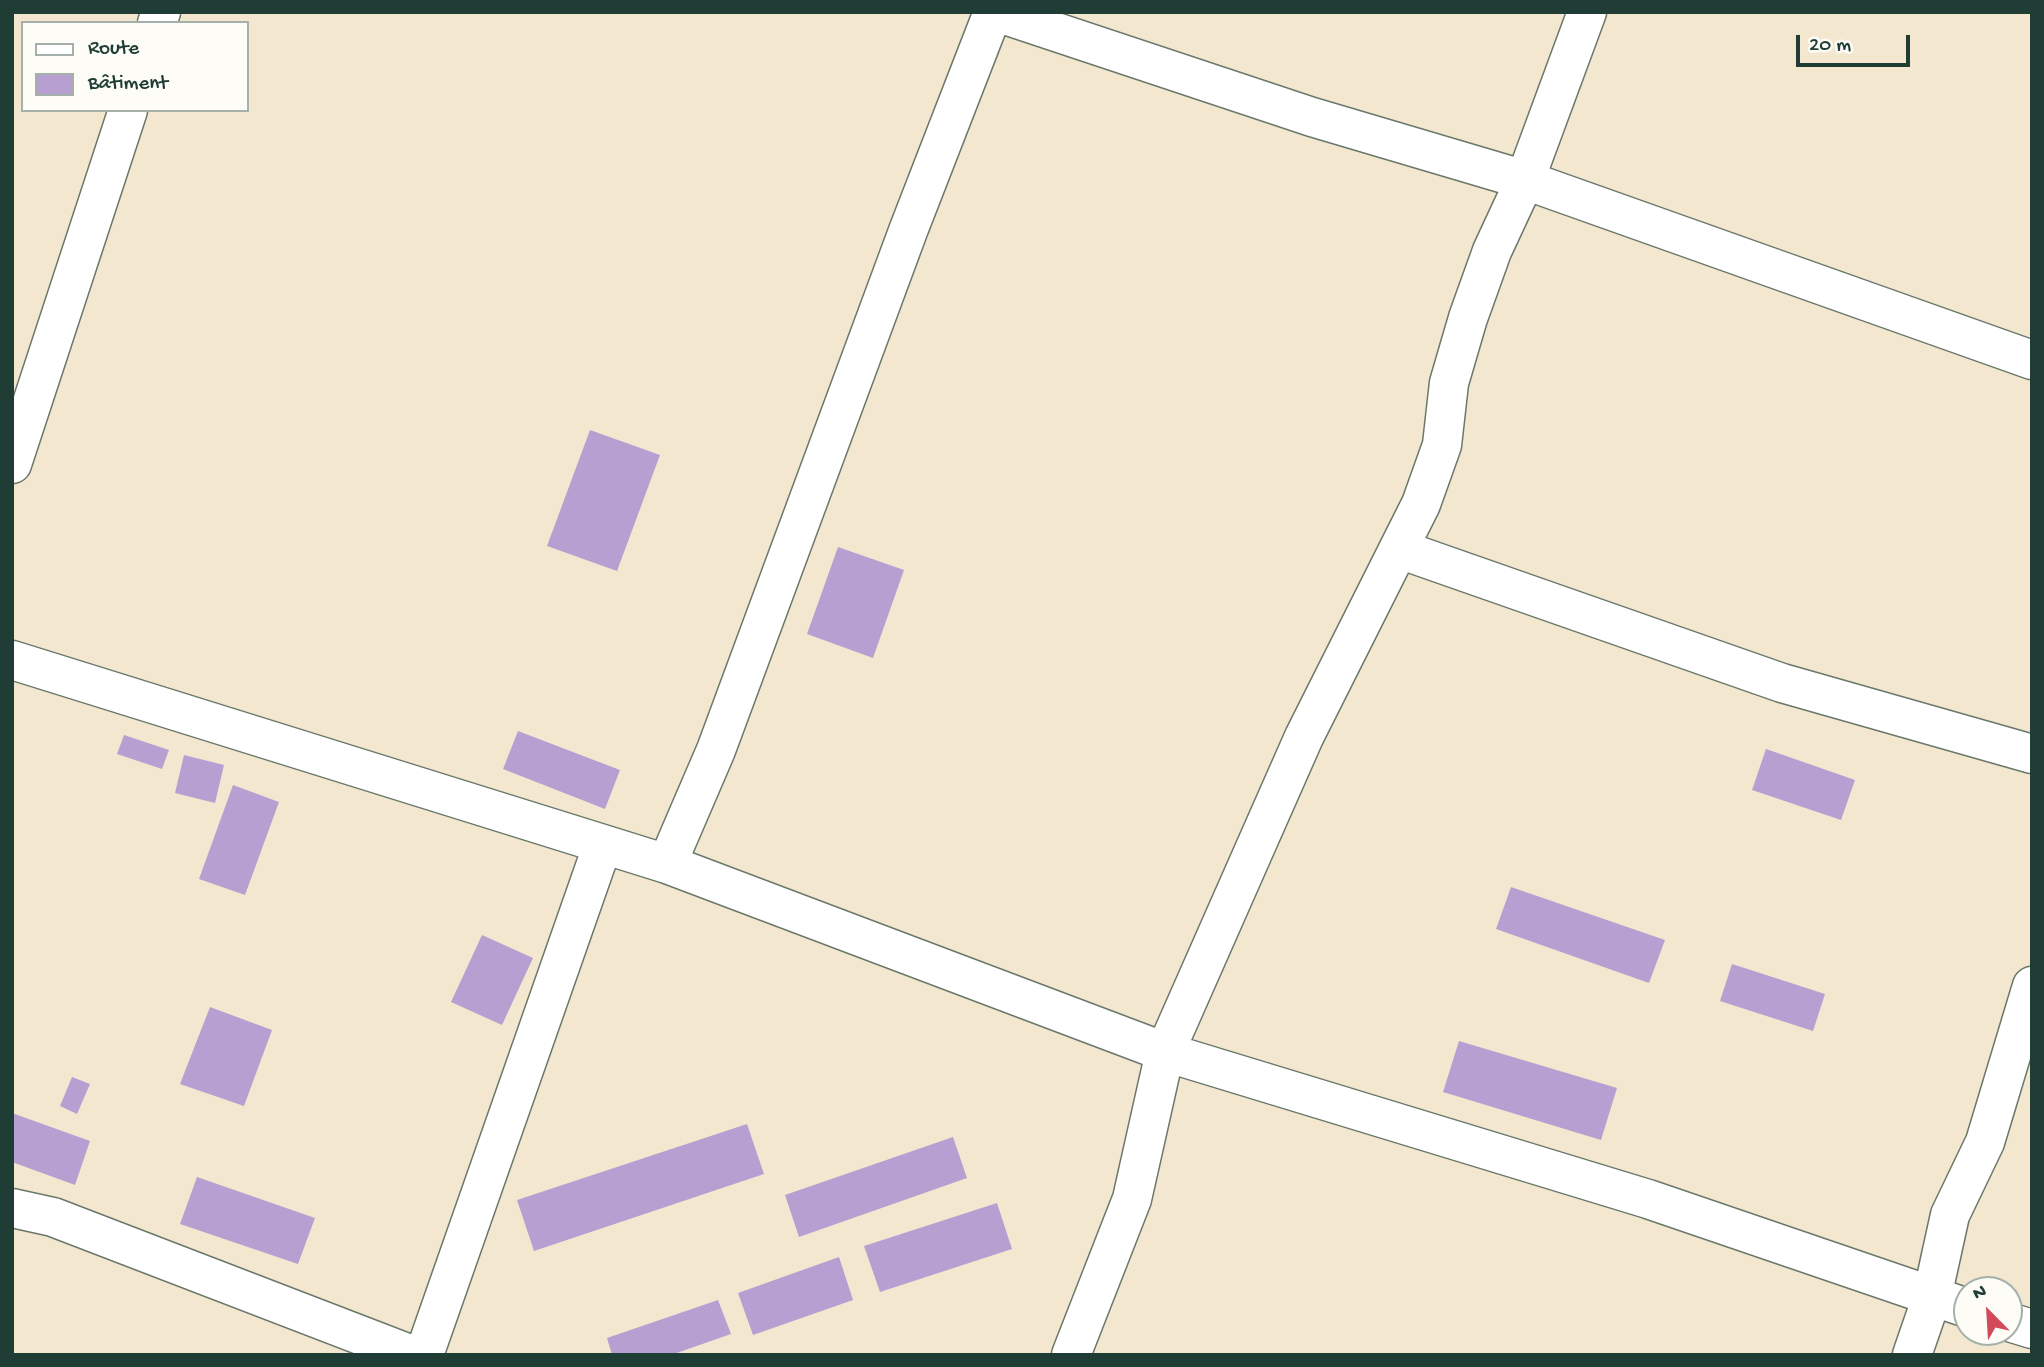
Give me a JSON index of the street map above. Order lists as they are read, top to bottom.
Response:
{
  "legend": ["Route", "Bâtiment"],
  "scale_bar": "20 m",
  "north": "top left"
}
